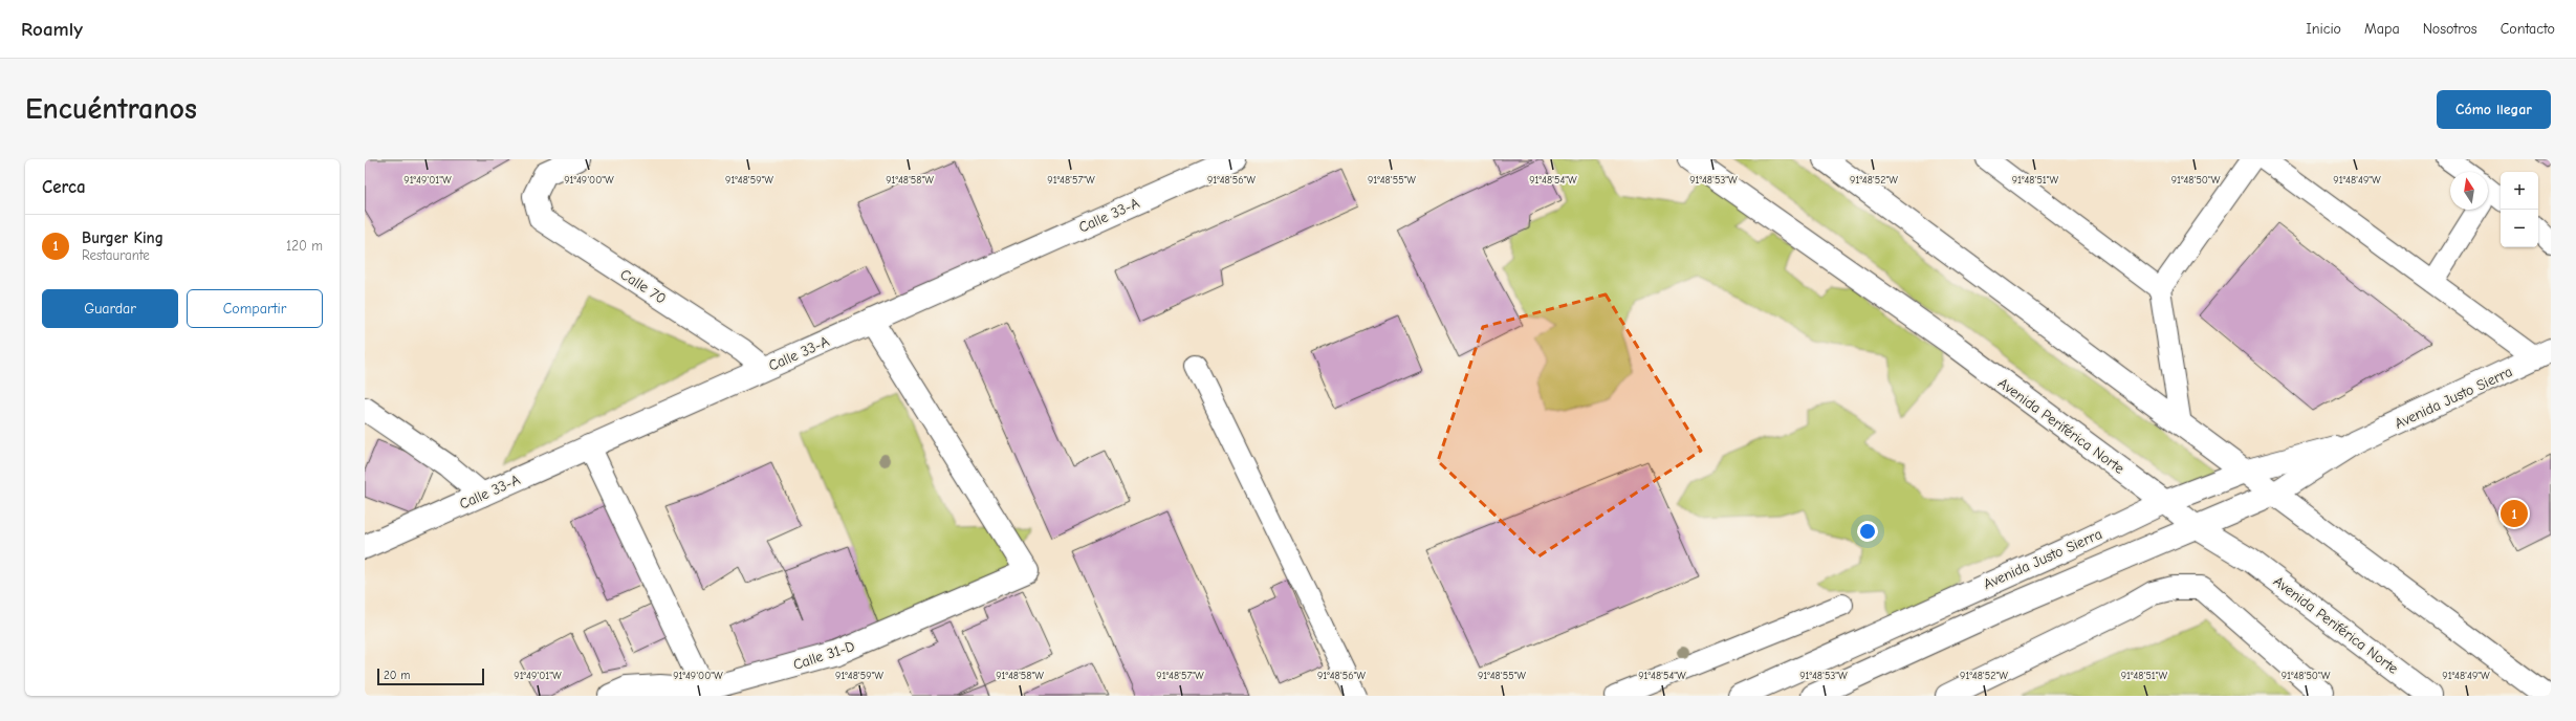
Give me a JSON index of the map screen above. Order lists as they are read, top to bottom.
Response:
{
  "streets": {
    "street": [
      "Calle 33-A",
      "Calle 70",
      "Avenida Justo Sierra",
      "Avenida Periférica Norte",
      "Calle 31-D"
    ]
  },
  "crossings": [
    ["Calle 33-A", "Calle 70"],
    ["Calle 33-A", "Calle 31-D"],
    ["Avenida Justo Sierra", "Avenida Periférica Norte"]
  ],
  "scale_bar": "20 m",
  "north": "top",
  "page": {
    "header": "Roamly",
    "nav": [
      "Inicio",
      "Mapa",
      "Nosotros",
      "Contacto"
    ],
    "buttons": [
      "Cómo llegar",
      ["Guardar", "Compartir"]
    ],
    "title": "Encuéntranos",
    "heading": "Cerca",
    "map_buttons": ["+", "−"],
    "list": [
      {
        "mark": "1",
        "name": "Burger King",
        "note": "Restaurante",
        "value": "120 m"
      }
    ],
    "pins": "1",
    "scale": "20 m"
  },
  "coordinates": [
    "91°49'01\"W",
    "91°49'00\"W",
    "91°48'59\"W",
    "91°48'58\"W",
    "91°48'57\"W",
    "91°48'56\"W",
    "91°48'55\"W",
    "91°48'54\"W",
    "91°48'53\"W",
    "91°48'52\"W",
    "91°48'51\"W",
    "91°48'50\"W",
    "91°48'49\"W"
  ]
}
